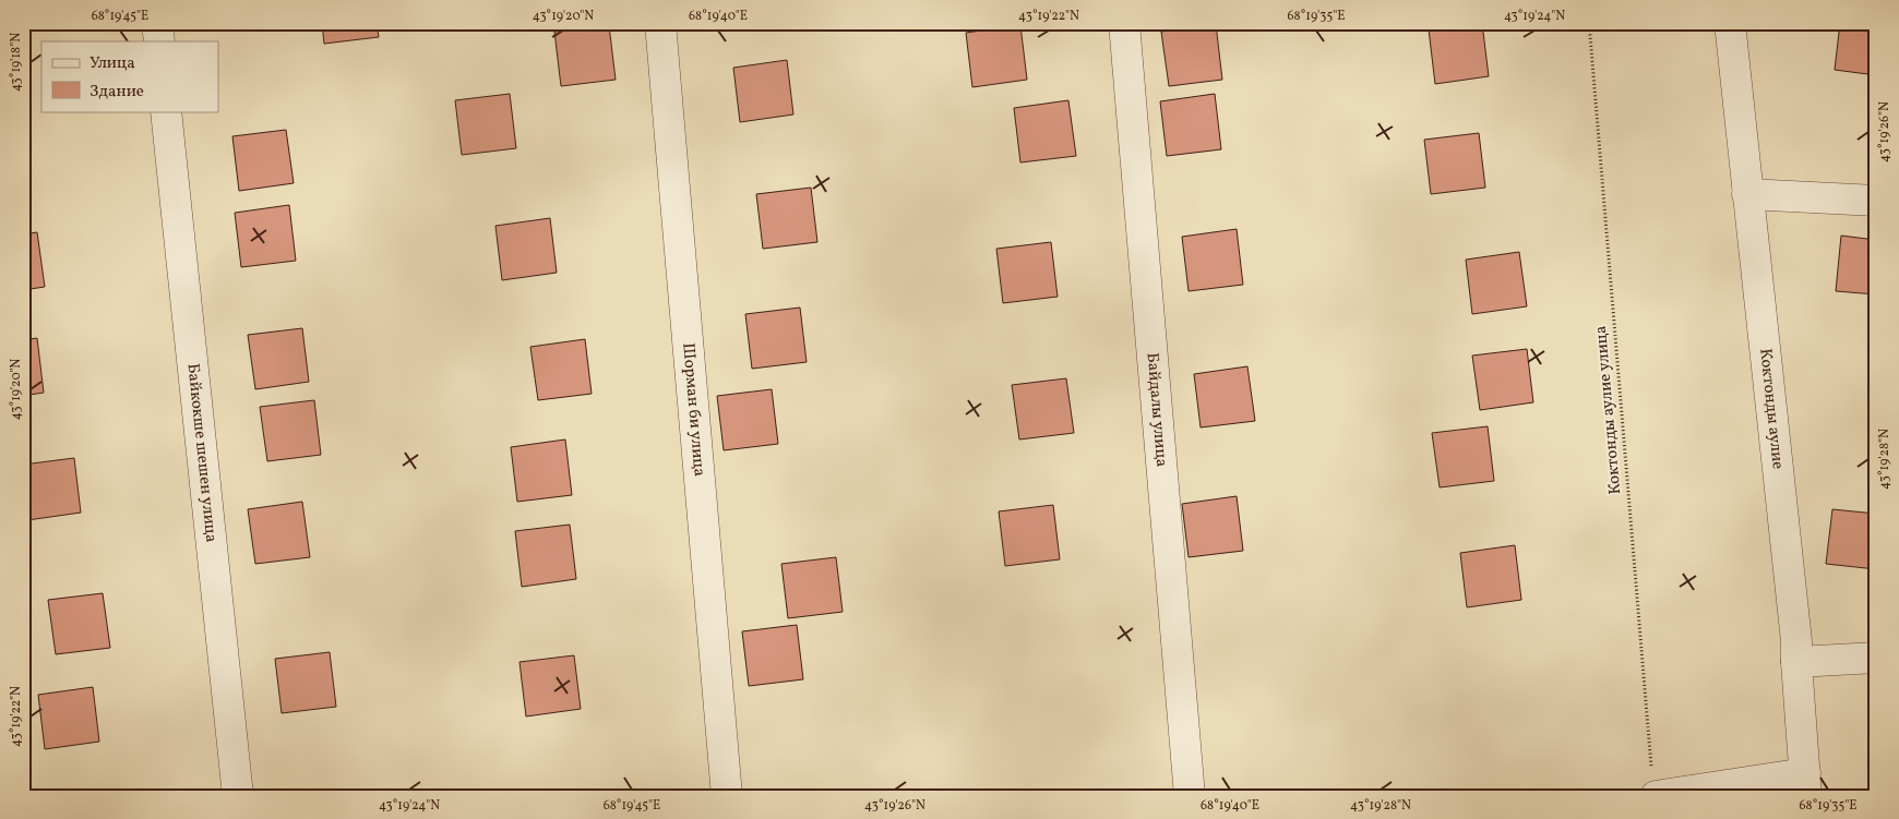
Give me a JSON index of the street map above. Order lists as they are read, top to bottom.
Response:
{
  "streets": {
    "street": [
      "Коктонды аулие",
      "Шорман би улица",
      "Байдалы улица",
      "Байкокше шешен улица"
    ],
    "path": ["Коктонды аулие улица"]
  },
  "legend": ["Улица", "Здание"],
  "coordinates": [
    "68°19'45\"E",
    "43°19'20\"N",
    "68°19'40\"E",
    "43°19'22\"N",
    "68°19'35\"E",
    "43°19'24\"N",
    "43°19'18\"N",
    "43°19'26\"N",
    "43°19'28\"N"
  ]
}
